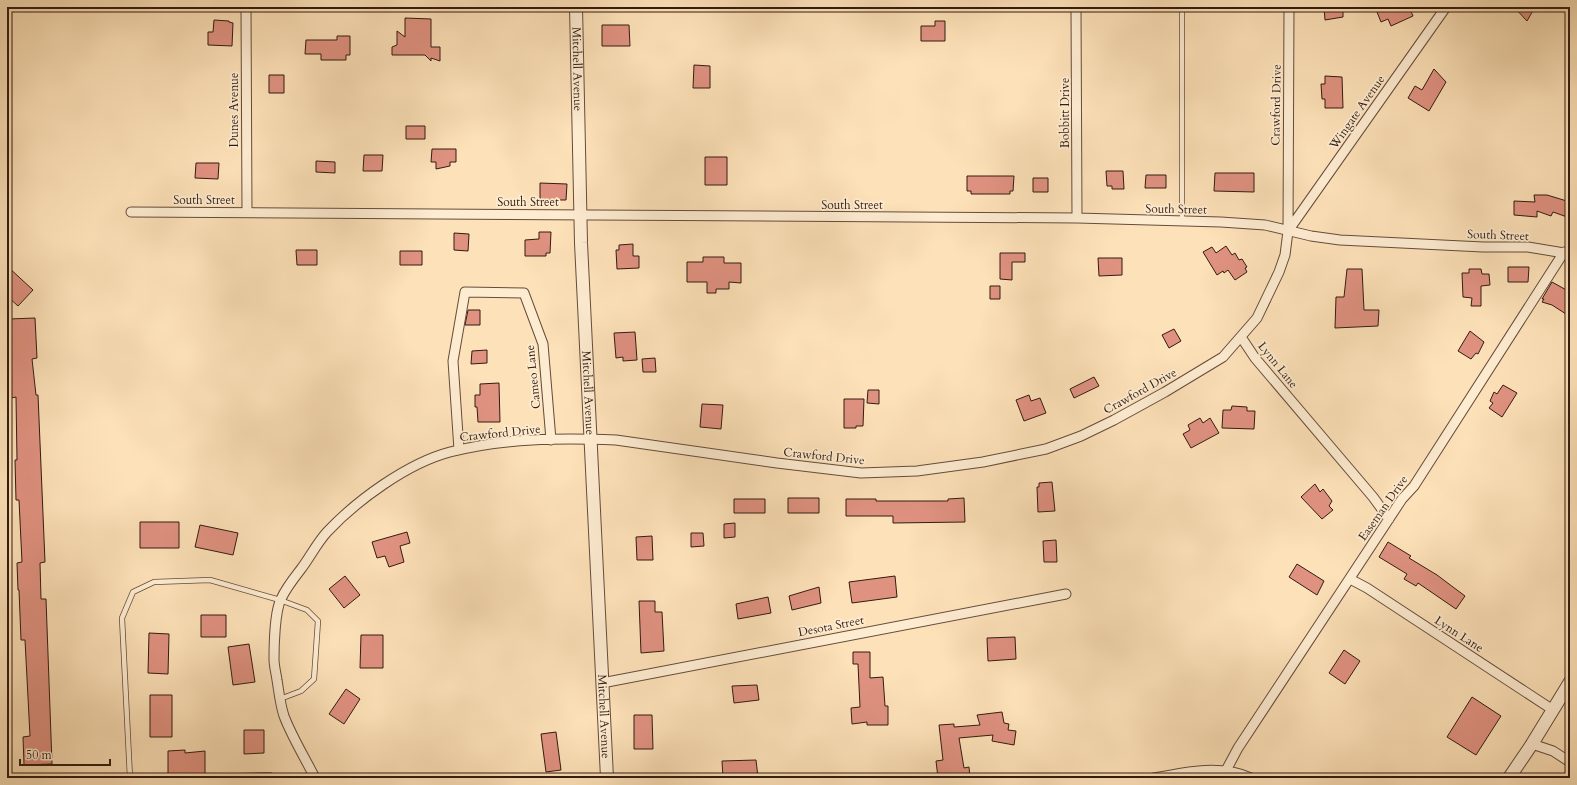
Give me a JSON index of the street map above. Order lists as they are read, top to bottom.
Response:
{
  "streets": {
    "street": [
      "Mitchell Avenue",
      "Crawford Drive",
      "Dunes Avenue",
      "Wingate Avenue",
      "Bobbitt Drive",
      "South Street",
      "Lynn Lane",
      "Cameo Lane",
      "Easeman Drive",
      "Desota Street"
    ]
  },
  "crossings": [
    ["Mitchell Avenue", "Crawford Drive"],
    ["Mitchell Avenue", "South Street"],
    ["Mitchell Avenue", "Desota Street"],
    ["Crawford Drive", "Wingate Avenue"],
    ["Crawford Drive", "South Street"],
    ["Crawford Drive", "Lynn Lane"],
    ["Crawford Drive", "Cameo Lane"],
    ["Dunes Avenue", "South Street"],
    ["Wingate Avenue", "South Street"],
    ["Bobbitt Drive", "South Street"],
    ["South Street", "Easeman Drive"],
    ["Lynn Lane", "Easeman Drive"]
  ],
  "scale_bar": "50 m"
}
